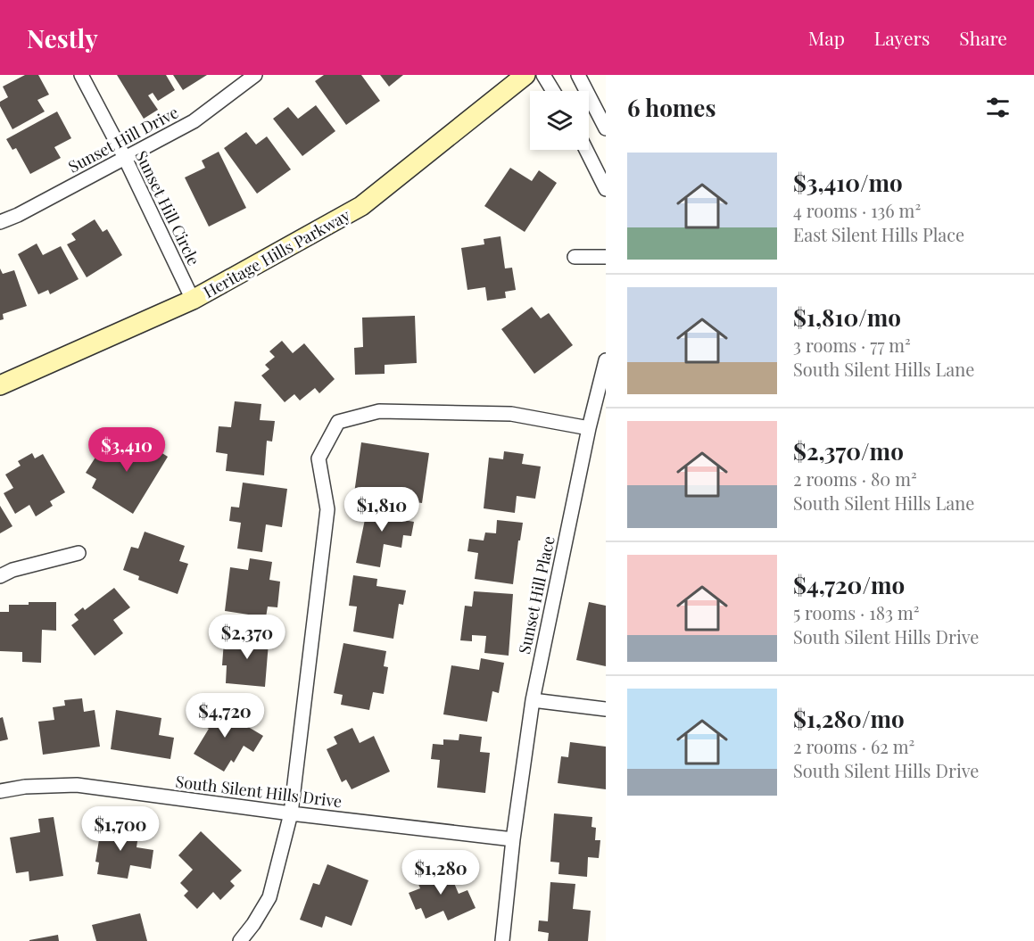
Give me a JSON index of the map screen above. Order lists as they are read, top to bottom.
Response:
{
  "streets": {
    "street": [
      "Sunset Hill Drive",
      "Sunset Hill Circle",
      "Heritage Hills Parkway",
      "Sunset Hill Place",
      "South Silent Hills Drive"
    ]
  },
  "crossings": [
    ["Sunset Hill Drive", "Sunset Hill Circle"],
    ["Sunset Hill Circle", "Heritage Hills Parkway"],
    ["Sunset Hill Place", "South Silent Hills Drive"]
  ],
  "page": {
    "header": "Nestly",
    "nav": ["Map", "Layers", "Share"],
    "heading": "6 homes",
    "list": [
      {
        "name": "$3,410/mo",
        "note": "4 rooms · 136 m² · East Silent Hills Place"
      },
      {
        "name": "$1,810/mo",
        "note": "3 rooms · 77 m² · South Silent Hills Lane"
      },
      {
        "name": "$2,370/mo",
        "note": "2 rooms · 80 m² · South Silent Hills Lane"
      },
      {
        "name": "$4,720/mo",
        "note": "5 rooms · 183 m² · South Silent Hills Drive"
      },
      {
        "name": "$1,280/mo",
        "note": "2 rooms · 62 m² · South Silent Hills Drive"
      }
    ],
    "price": [
      "$3,410",
      "$1,810",
      "$2,370",
      "$4,720",
      "$1,700",
      "$1,280"
    ]
  }
}
